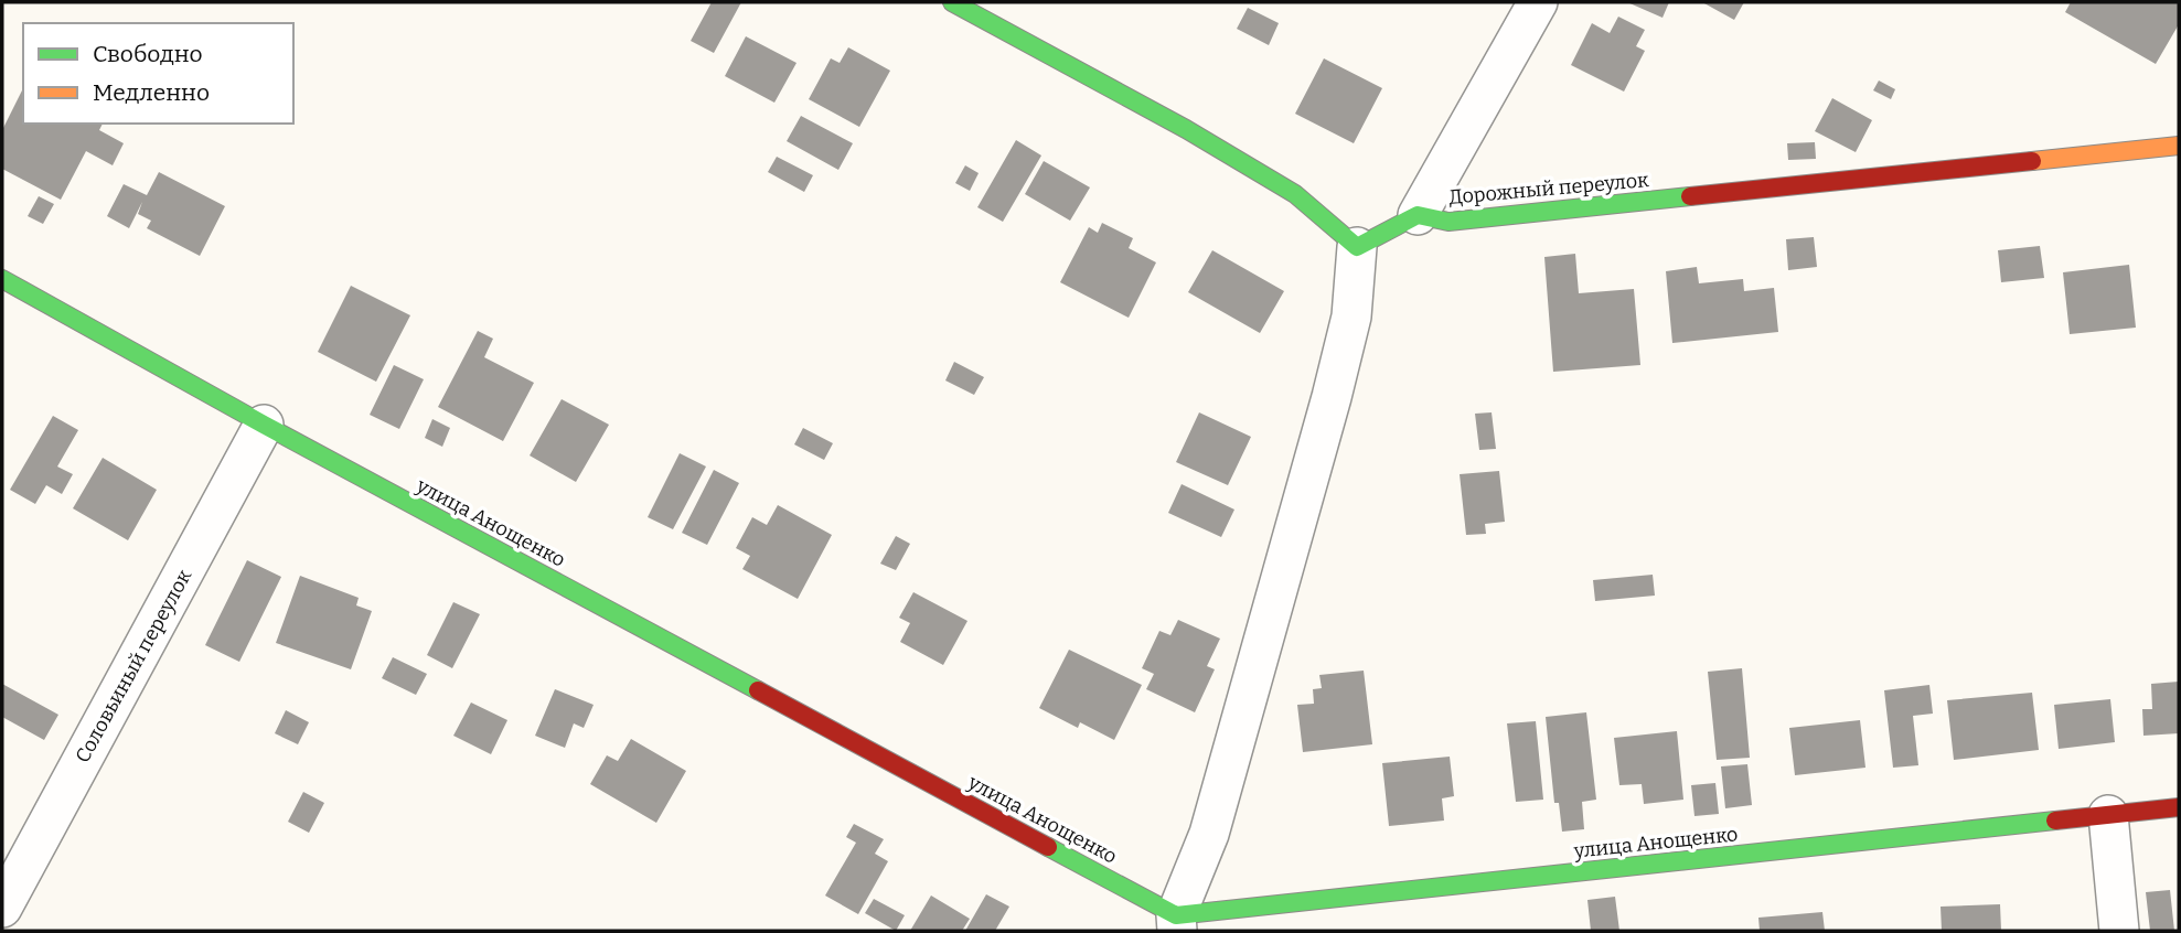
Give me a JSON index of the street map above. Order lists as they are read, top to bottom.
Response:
{
  "streets": {
    "street": ["Дорожный переулок", "улица Анощенко", "Соловьиный переулок"]
  },
  "crossings": [
    ["улица Анощенко", "Соловьиный переулок"]
  ],
  "legend": ["Свободно", "Медленно"]
}
